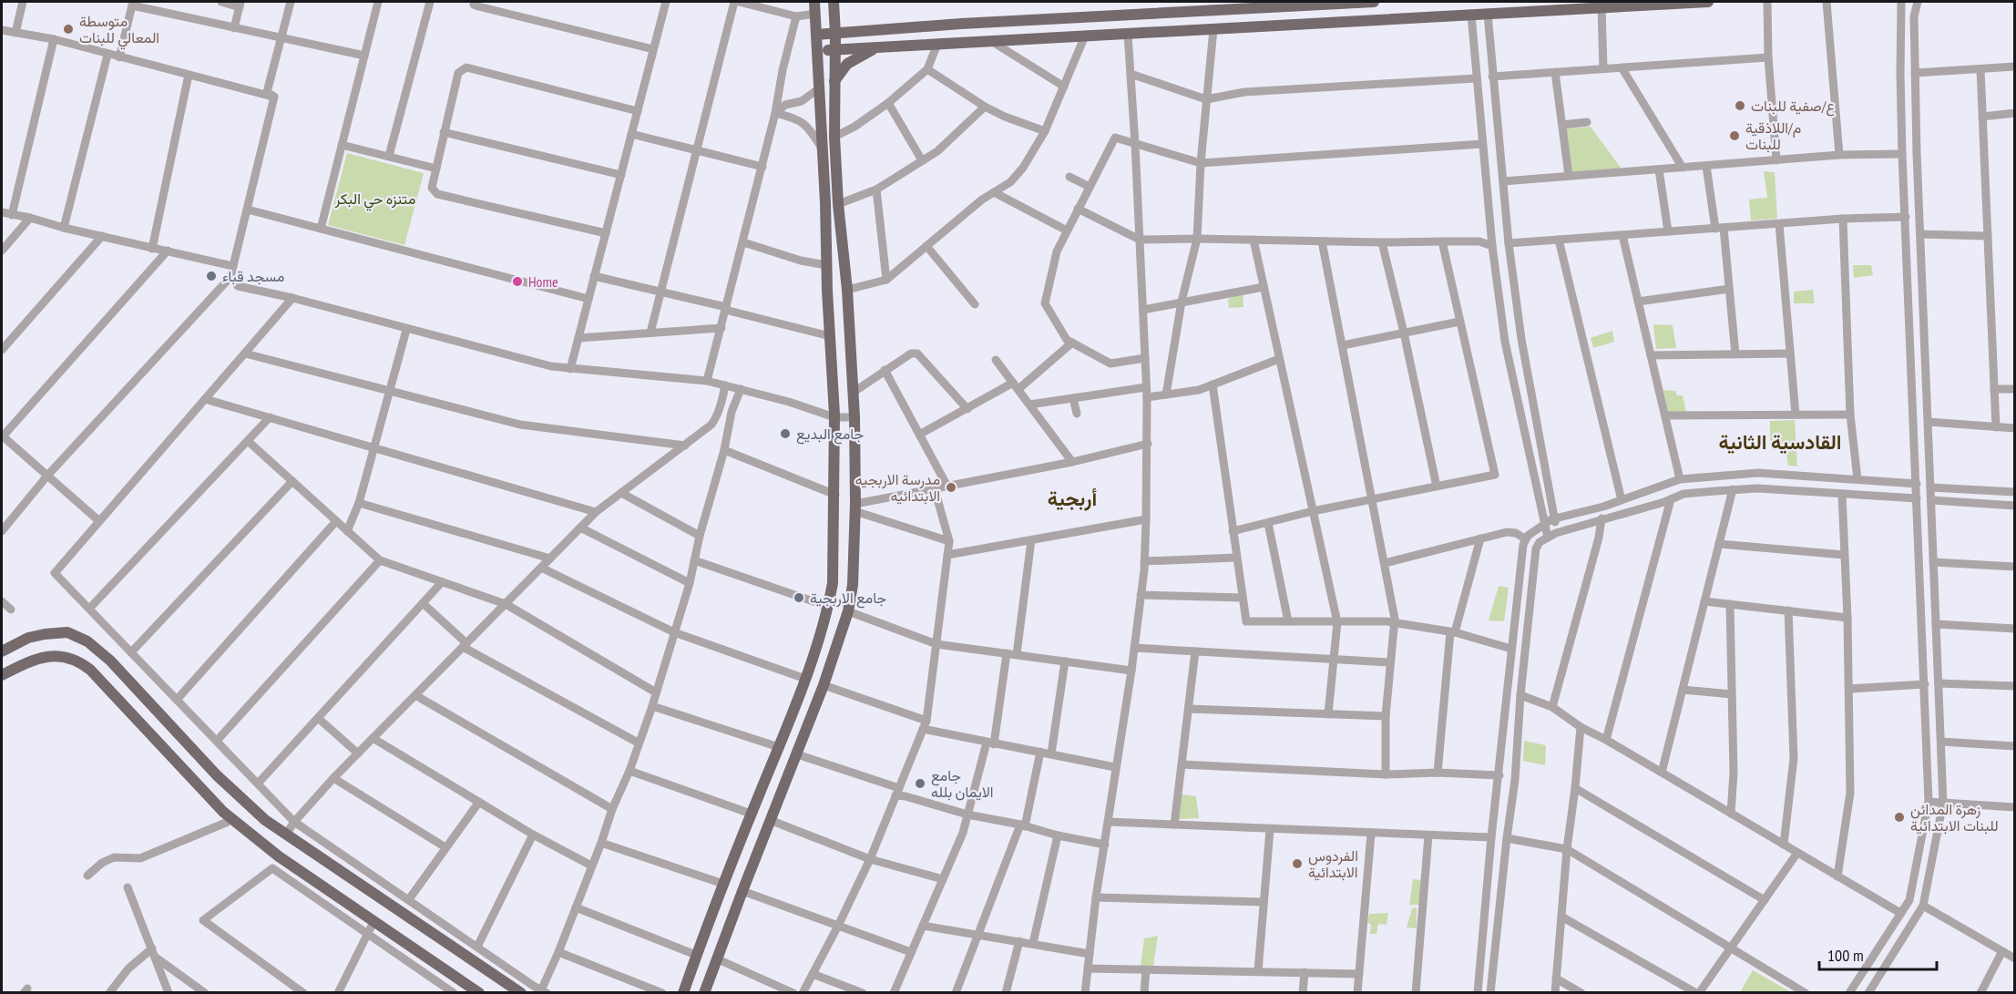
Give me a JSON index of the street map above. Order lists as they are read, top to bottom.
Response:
{
  "districts": ["القادسية الثانية", "أربجية"],
  "parks": ["متنزه حي البكر"],
  "places": [
    "متوسطة المعالي للبنات",
    "ع/صفية للبنات",
    "م/اللاذقية للبنات",
    "مسجد قباء",
    "Home",
    "جامع البديع",
    "مدرسة الاربجيه الابتدائيه",
    "جامع الاربجية",
    "جامع الايمان بلله",
    "زهرة المدائن للبنات الابتدائية",
    "الفردوس الابتدائية"
  ],
  "scale_bar": "100 m"
}
